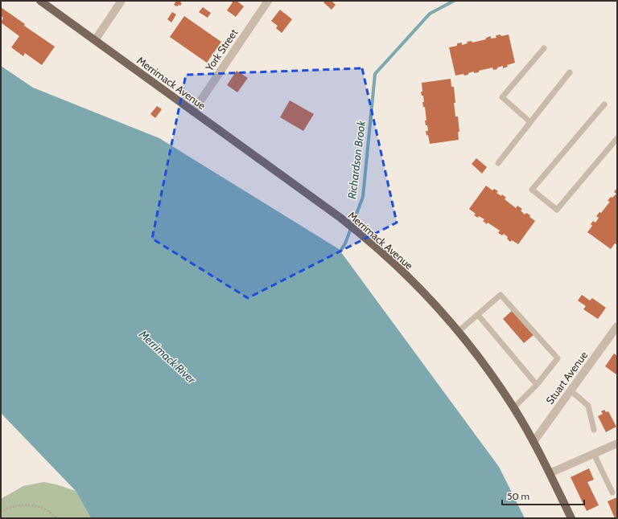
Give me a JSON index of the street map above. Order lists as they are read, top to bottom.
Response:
{
  "streets": {
    "main road": ["Merrimack Avenue"],
    "street": ["York Street", "Stuart Avenue"]
  },
  "crossings": [
    ["York Street", "Merrimack Avenue"],
    ["Merrimack Avenue", "Stuart Avenue"]
  ],
  "water": ["Richardson Brook", "Merrimack River"],
  "scale_bar": "50 m"
}
